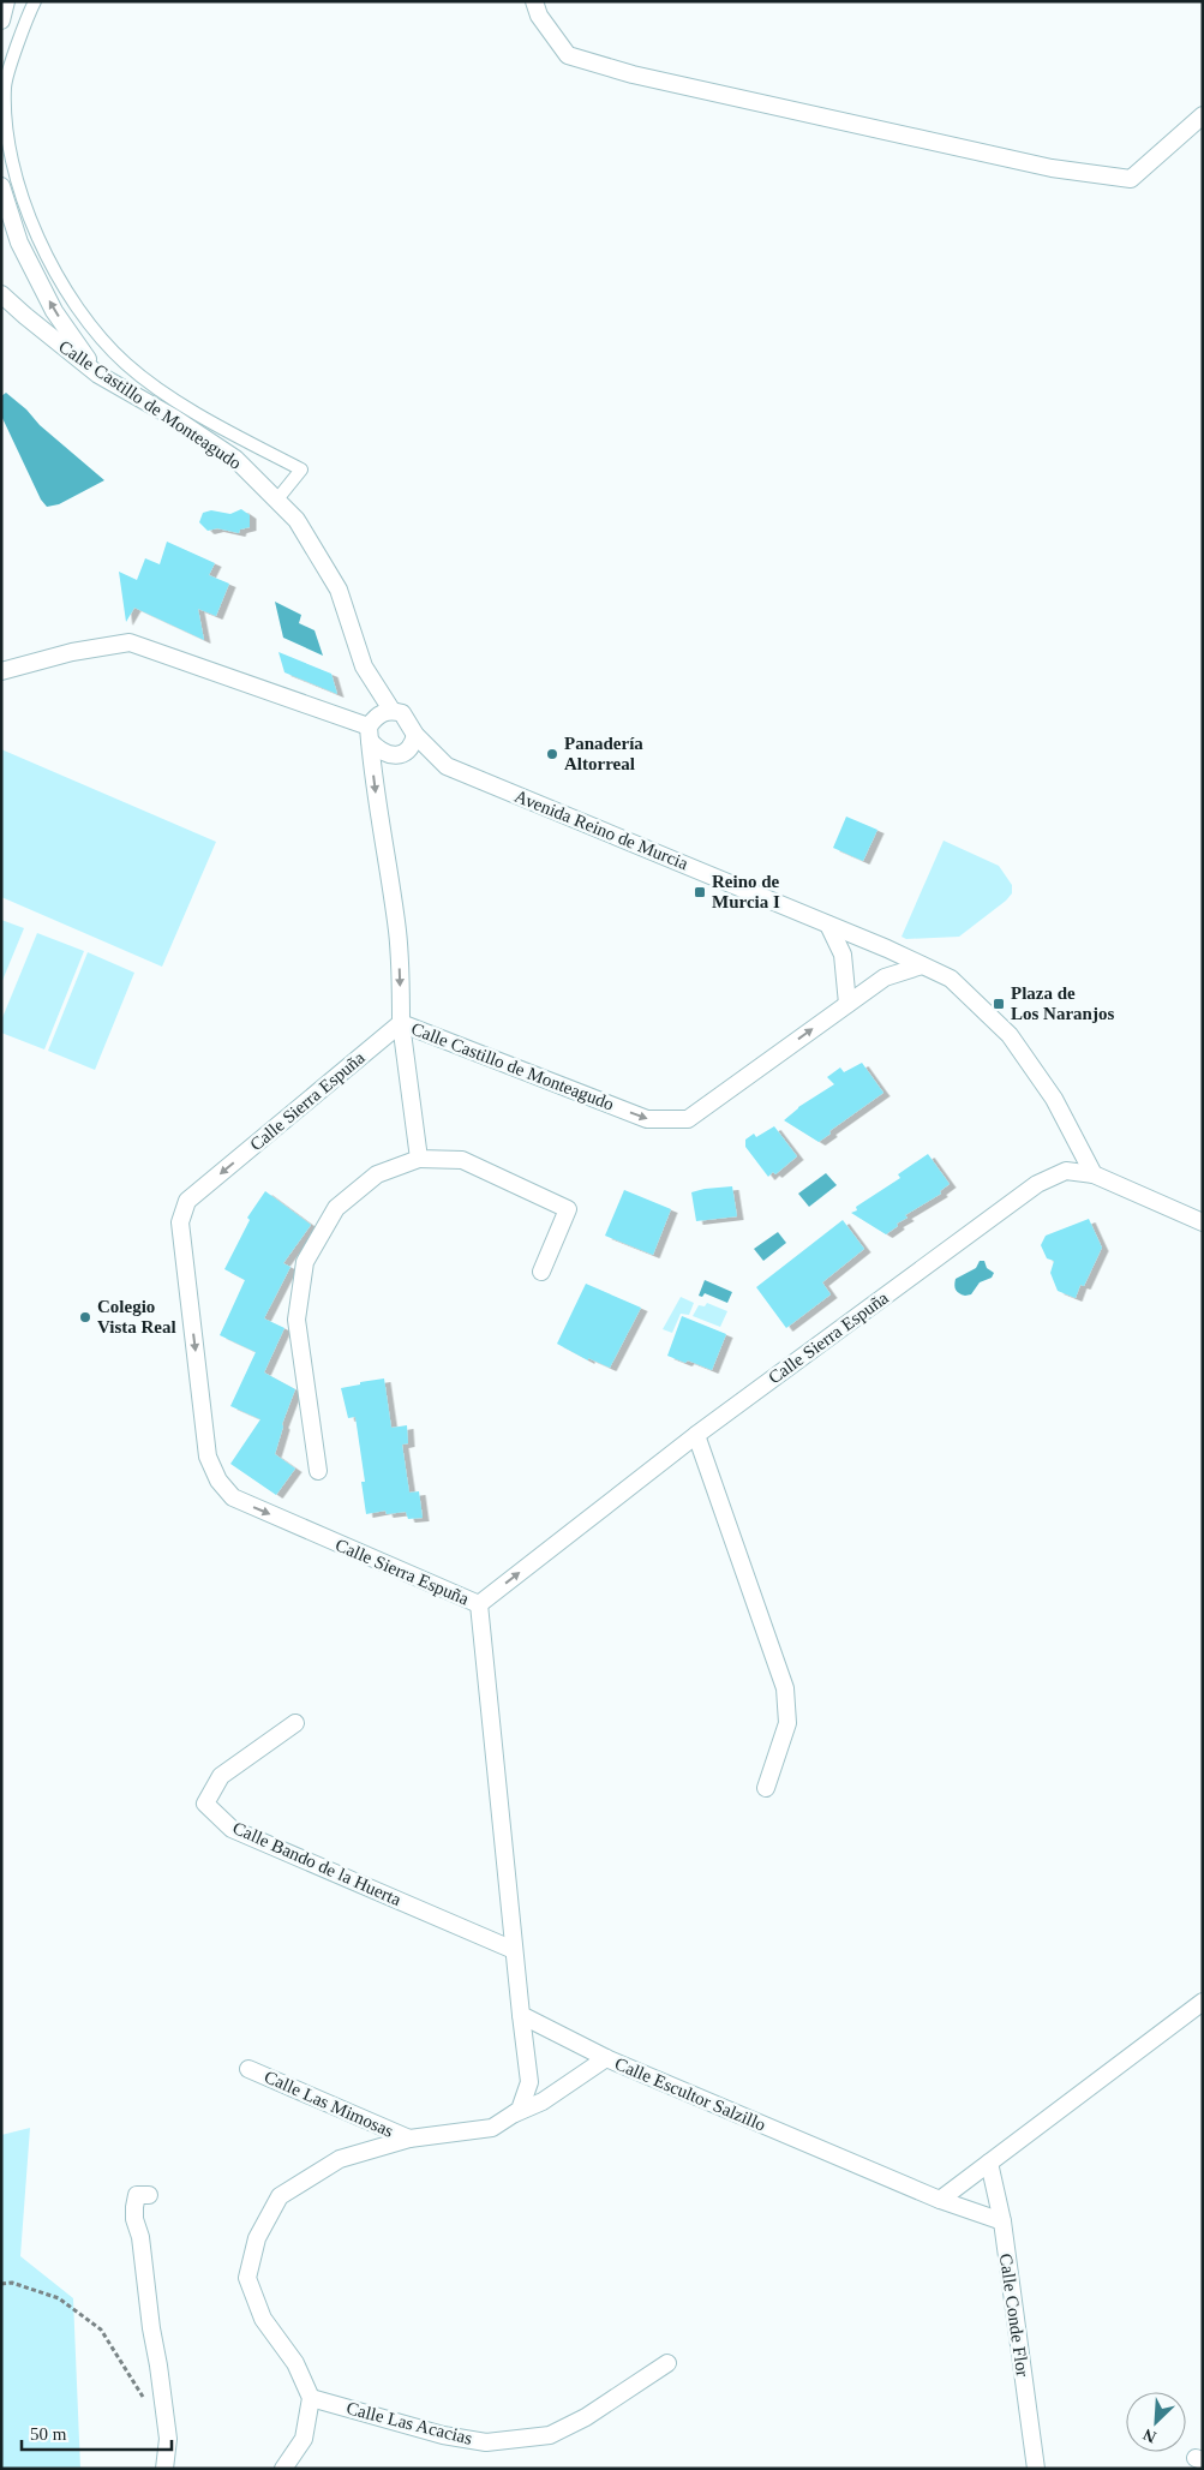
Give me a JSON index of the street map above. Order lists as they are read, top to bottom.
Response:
{
  "streets": {
    "street": [
      "Calle Castillo de Monteagudo",
      "Avenida Reino de Murcia",
      "Calle Sierra Espuña",
      "Calle Bando de la Huerta",
      "Calle Escultor Salzillo",
      "Calle Las Mimosas",
      "Calle Conde Flor",
      "Calle Las Acacias"
    ]
  },
  "crossings": [
    ["Calle Castillo de Monteagudo", "Avenida Reino de Murcia"],
    ["Calle Castillo de Monteagudo", "Calle Sierra Espuña"],
    ["Avenida Reino de Murcia", "Calle Sierra Espuña"],
    ["Calle Escultor Salzillo", "Calle Conde Flor"]
  ],
  "places": {
    "other": ["Panadería Altorreal", "Colegio Vista Real"],
    "transit": ["Reino de Murcia I", "Plaza de Los Naranjos"]
  },
  "scale_bar": "50 m",
  "north": "bottom left"
}
